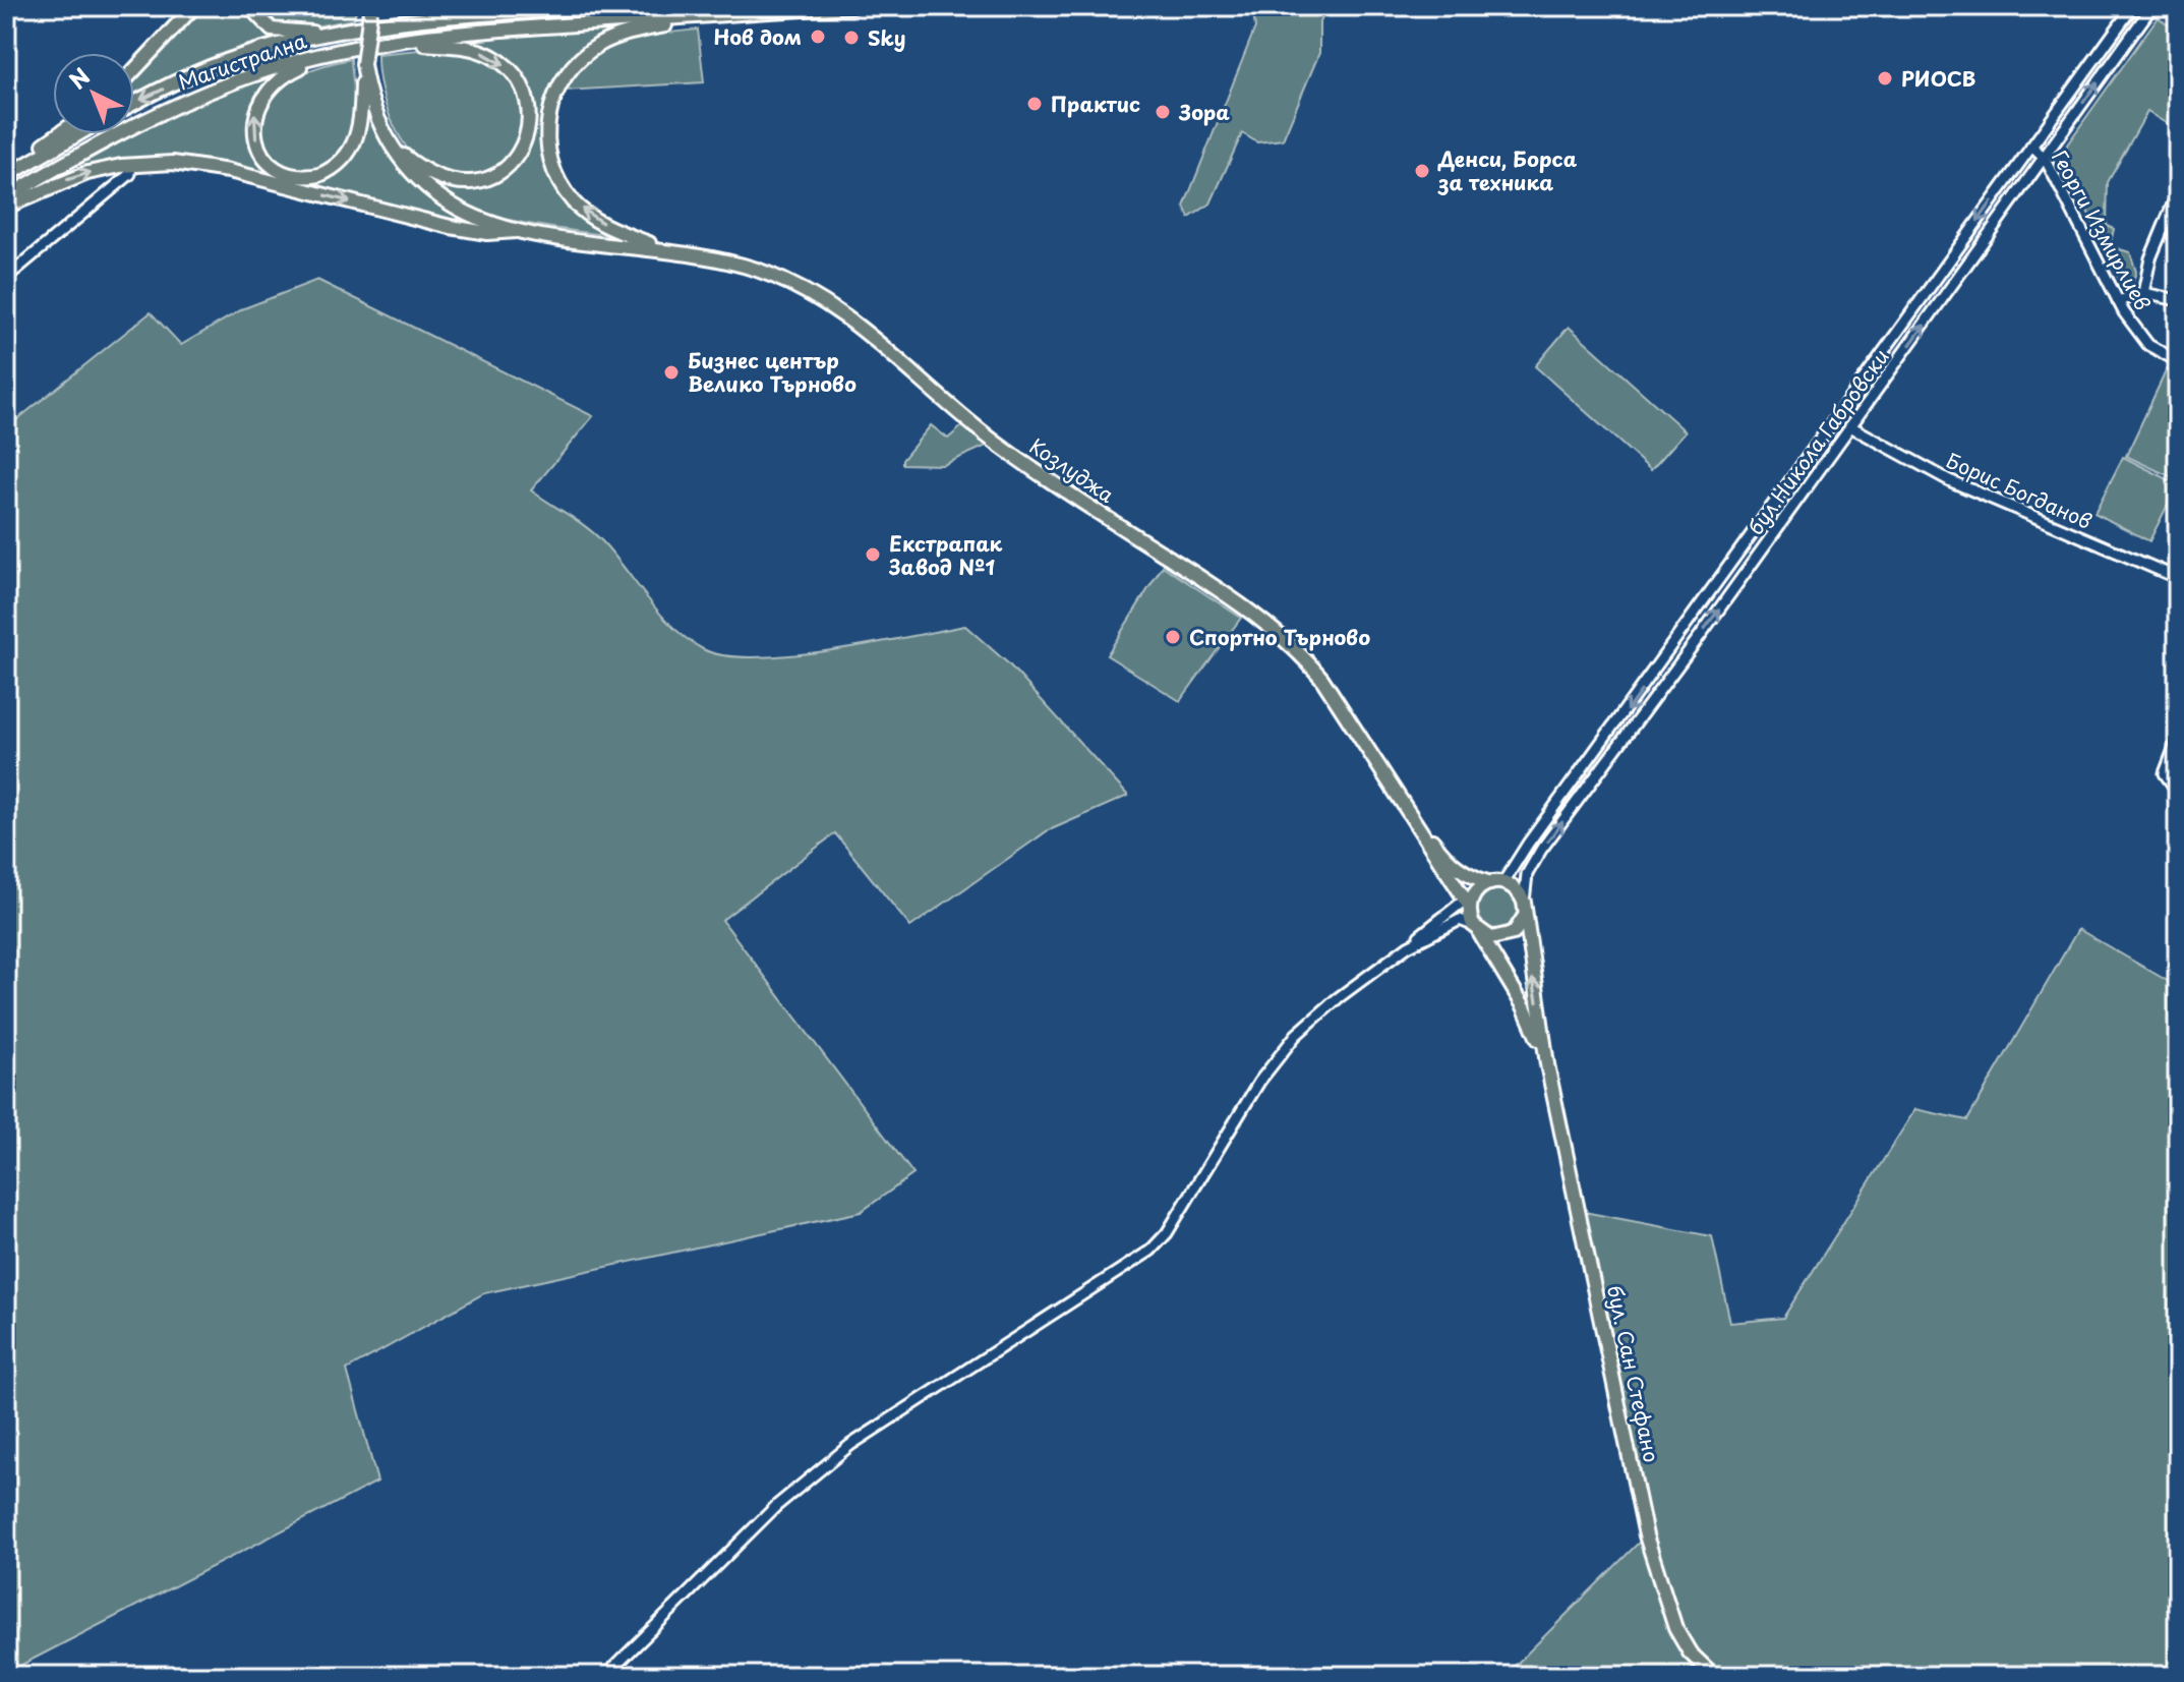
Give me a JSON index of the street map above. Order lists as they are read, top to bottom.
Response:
{
  "streets": {
    "main road": ["Магистрална", "Козлуджа", "бул. Сан Стефано"],
    "street": ["Георги Измирлиев", "бул.Никола Габровски", "Борис Богданов"]
  },
  "crossings": [
    ["Георги Измирлиев", "бул.Никола Габровски"],
    ["бул.Никола Габровски", "Козлуджа"],
    ["бул.Никола Габровски", "Борис Богданов"],
    ["бул.Никола Габровски", "бул. Сан Стефано"],
    ["Козлуджа", "бул. Сан Стефано"]
  ],
  "places": [
    "Нов дом",
    "Sky",
    "РИОСВ",
    "Практис",
    "Зора",
    "Денси, Борса за техника",
    "Бизнес център Велико Търново",
    "Екстрапак Завод №1",
    "Спортно Търново"
  ],
  "north": "top left"
}
